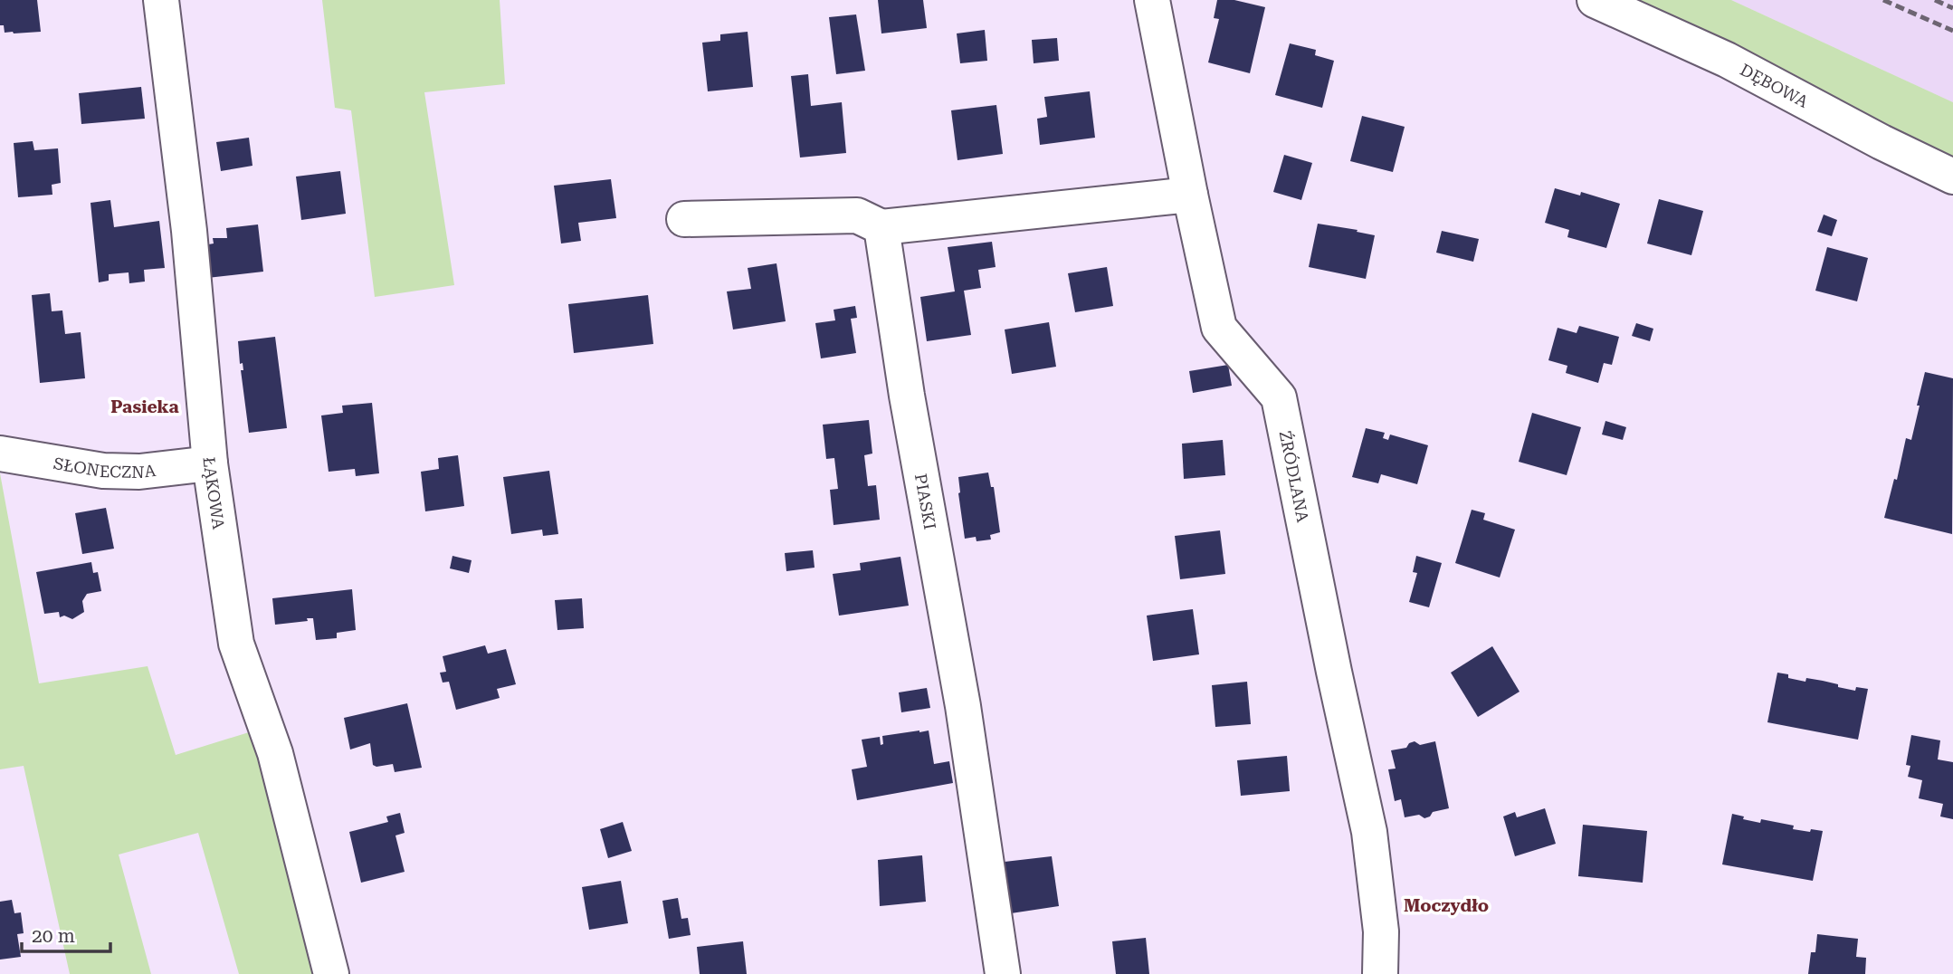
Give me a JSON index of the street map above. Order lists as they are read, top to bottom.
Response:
{
  "streets": {
    "street": [
      "DĘBOWA",
      "SŁONECZNA",
      "ŹRÓDLANA",
      "ŁĄKOWA",
      "PIASKI"
    ]
  },
  "crossings": [
    ["SŁONECZNA", "ŁĄKOWA"]
  ],
  "districts": ["Pasieka", "Moczydło"],
  "scale_bar": "20 m"
}
